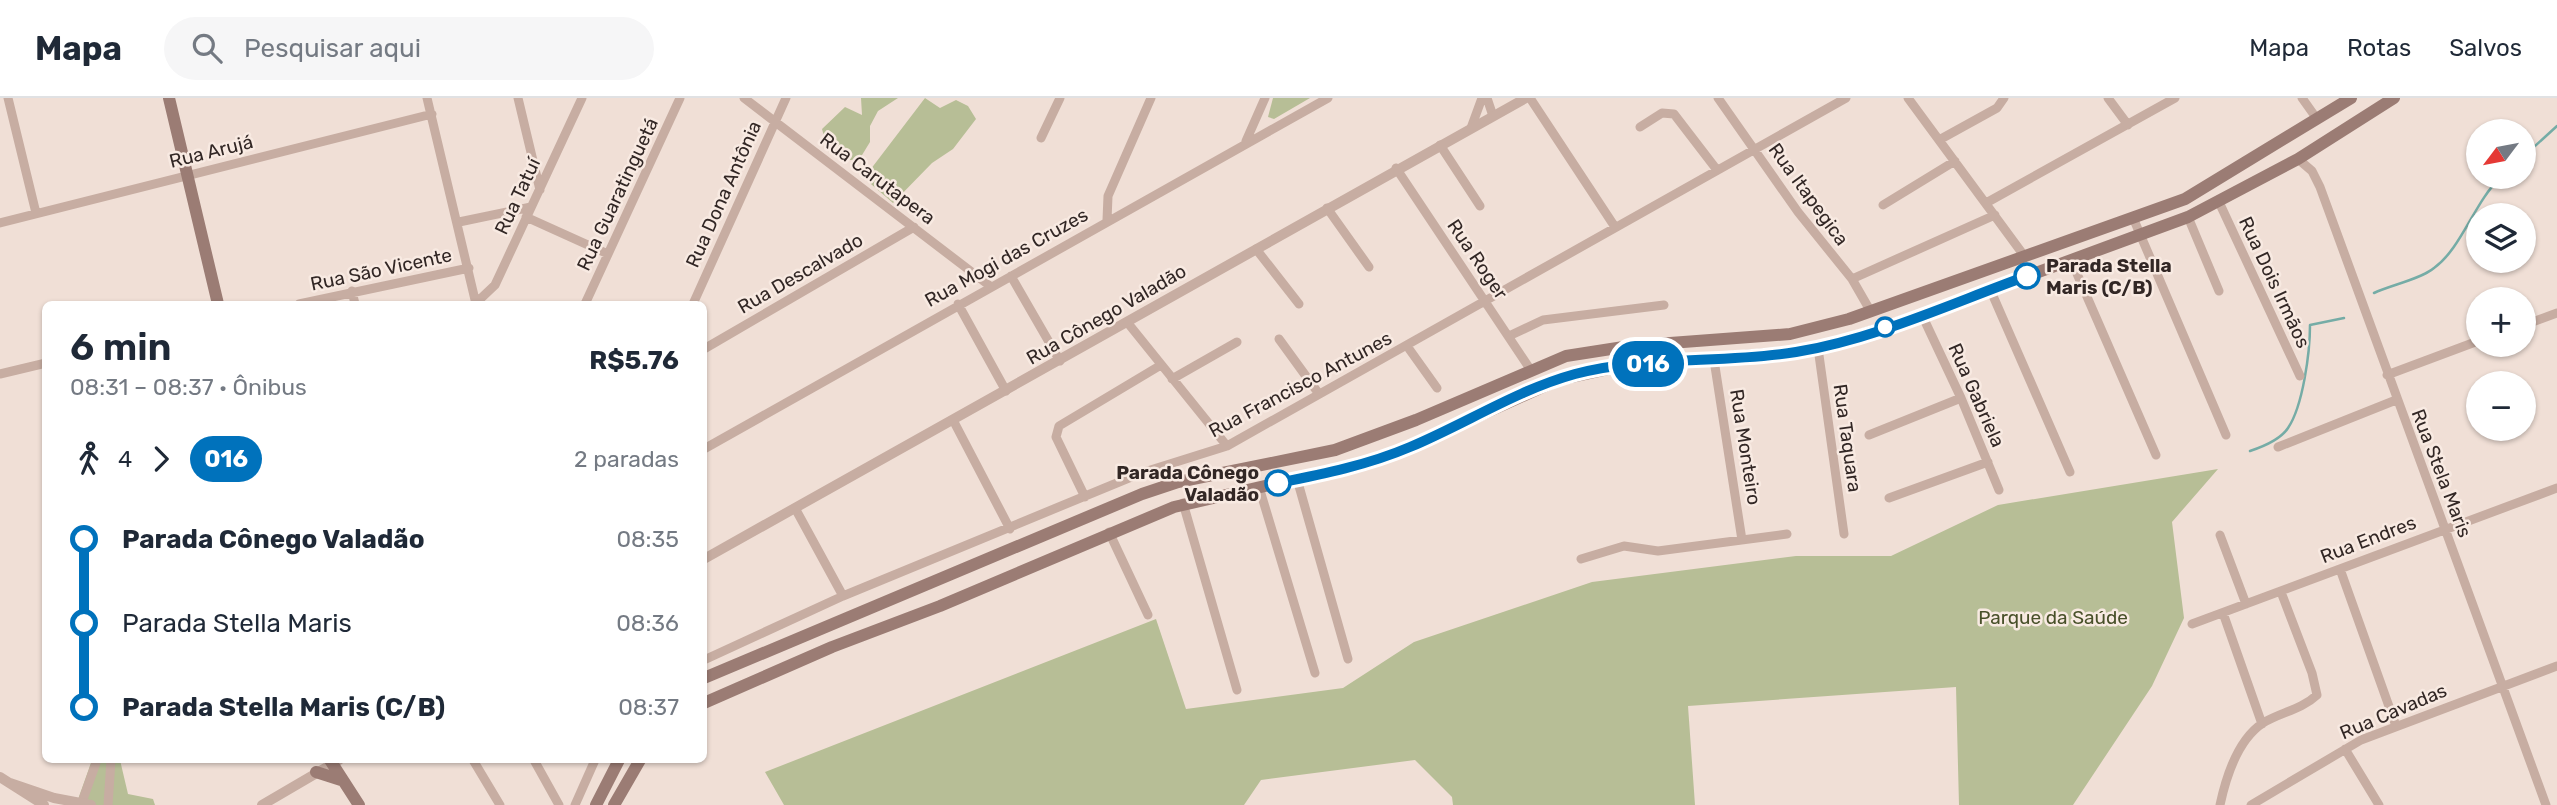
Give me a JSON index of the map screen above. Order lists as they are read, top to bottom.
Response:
{
  "streets": {
    "street": [
      "Rua Arujá",
      "Rua Carutapera",
      "Rua Guaratinguetá",
      "Rua Dona Antônia",
      "Rua Itapegica",
      "Rua Tatuí",
      "Rua Mogi das Cruzes",
      "Rua Roger",
      "Rua São Vicente",
      "Rua Descalvado",
      "Rua Dois Irmãos",
      "Rua Cônego Valadão",
      "Rua Francisco Antunes",
      "Rua Gabriela",
      "Rua Taquara",
      "Rua Monteiro",
      "Rua Stela Maris",
      "Rua Endres",
      "Rua Cavadas"
    ]
  },
  "crossings": [
    ["Rua Carutapera", "Rua Dona Antônia"],
    ["Rua Carutapera", "Rua Mogi das Cruzes"],
    ["Rua Carutapera", "Rua Descalvado"],
    ["Rua Itapegica", "Rua Francisco Antunes"],
    ["Rua Roger", "Rua Cônego Valadão"],
    ["Rua Roger", "Rua Francisco Antunes"],
    ["Rua Stela Maris", "Rua Endres"],
    ["Rua Stela Maris", "Rua Cavadas"]
  ],
  "parks": ["Parque da Saúde"],
  "places": ["Parada Stella Maris (C/B)", "Parada Cônego Valadão"],
  "lines": ["bus line 016"],
  "north": "bottom left",
  "page": {
    "header": "Mapa",
    "search": "Pesquisar aqui",
    "nav": ["Mapa", "Rotas", "Salvos"],
    "on_map": "016",
    "map_buttons": ["+", "−"],
    "heading": ["6 min", "08:31 – 08:37 · Ônibus", "R$5.76"],
    "legs": ["4", "016", "2 paradas"],
    "list": [
      {
        "name": "Parada Cônego Valadão",
        "value": "08:35"
      },
      {
        "name": "Parada Stella Maris",
        "value": "08:36"
      },
      {
        "name": "Parada Stella Maris (C/B)",
        "value": "08:37"
      }
    ]
  }
}
